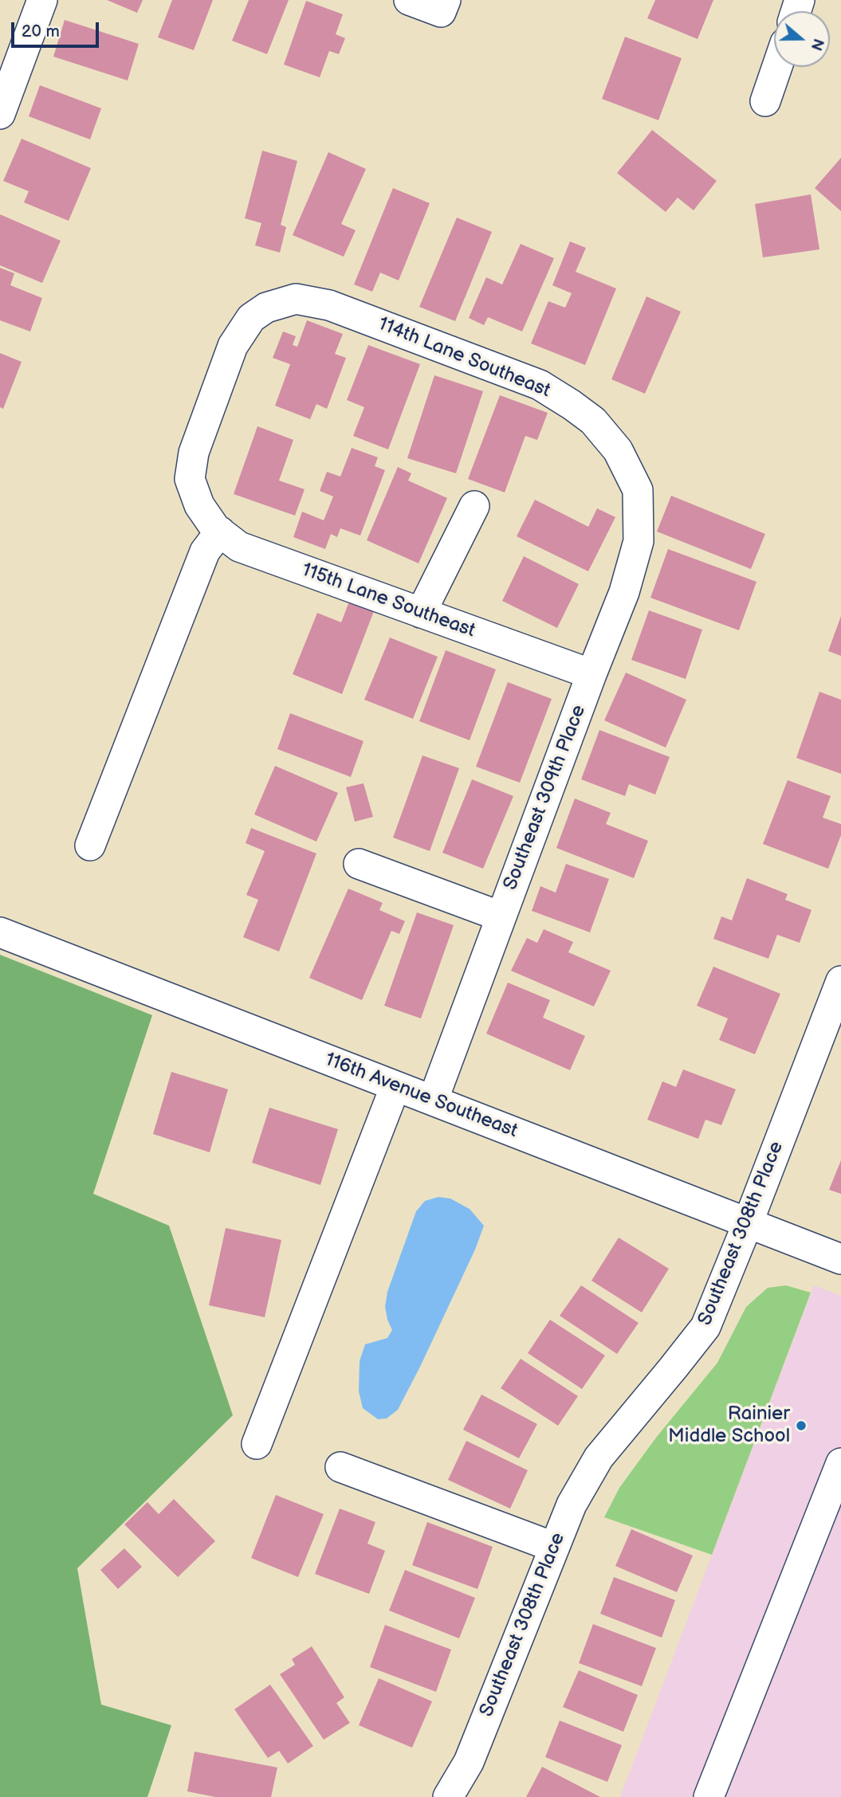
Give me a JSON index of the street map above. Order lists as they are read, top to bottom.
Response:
{
  "streets": {
    "street": [
      "114th Lane Southeast",
      "115th Lane Southeast",
      "Southeast 309th Place",
      "116th Avenue Southeast",
      "Southeast 308th Place"
    ]
  },
  "crossings": [
    ["114th Lane Southeast", "115th Lane Southeast"],
    ["114th Lane Southeast", "Southeast 309th Place"],
    ["115th Lane Southeast", "Southeast 309th Place"],
    ["Southeast 309th Place", "116th Avenue Southeast"],
    ["116th Avenue Southeast", "Southeast 308th Place"]
  ],
  "places": ["Rainier Middle School"],
  "scale_bar": "20 m",
  "north": "right"
}
